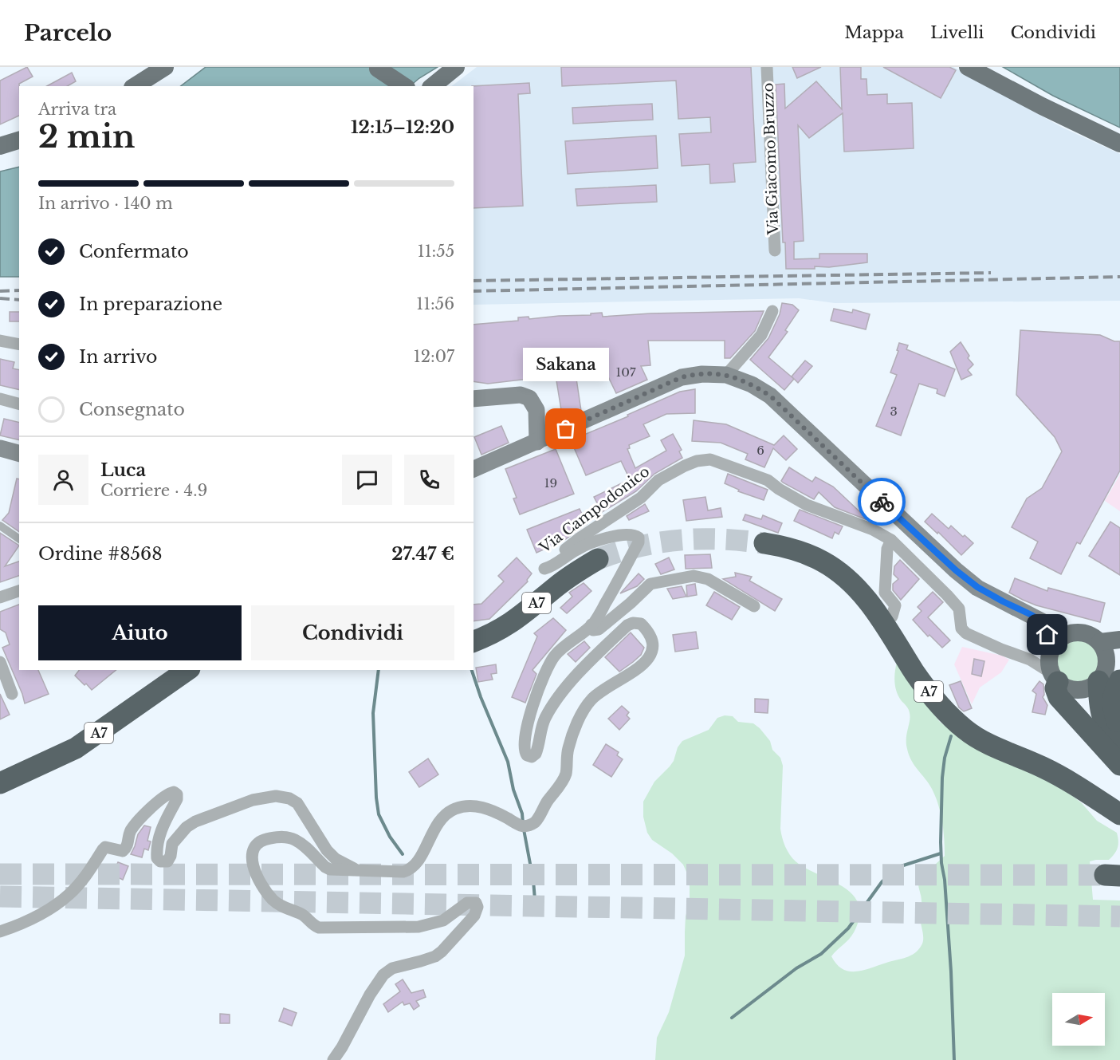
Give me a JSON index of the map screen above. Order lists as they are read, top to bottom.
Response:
{
  "streets": {
    "highway": ["A7"],
    "street": ["Via Giacomo Bruzzo", "Via Campodonico"]
  },
  "places": ["Sakana"],
  "house_numbers": [
    "107",
    "3",
    "6",
    "19"
  ],
  "north": "right",
  "page": {
    "header": "Parcelo",
    "nav": ["Mappa", "Livelli", "Condividi"],
    "heading": ["2 min", "Arriva tra", "12:15–12:20"],
    "panel": [
      "Luca",
      "Corriere · 4.9",
      "Ordine #8568",
      "27.47 €"
    ],
    "bar": "In arrivo · 140 m",
    "list": [
      ["Confermato", "11:55"],
      ["In preparazione", "11:56"],
      ["In arrivo", "12:07"],
      "Consegnato"
    ],
    "bubble": "Sakana",
    "buttons": ["Aiuto", "Condividi"]
  }
}
